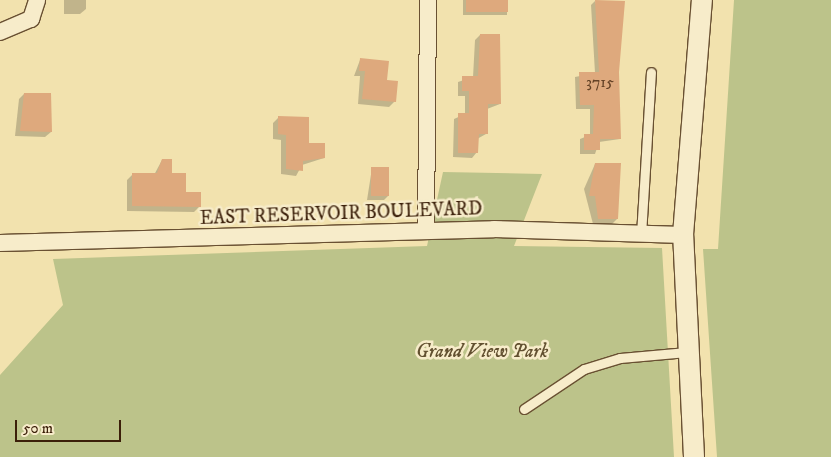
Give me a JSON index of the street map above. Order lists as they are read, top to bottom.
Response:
{
  "streets": {
    "street": ["EAST RESERVOIR BOULEVARD"]
  },
  "parks": ["Grand View Park"],
  "house_numbers": ["3715"],
  "scale_bar": "50 m"
}
